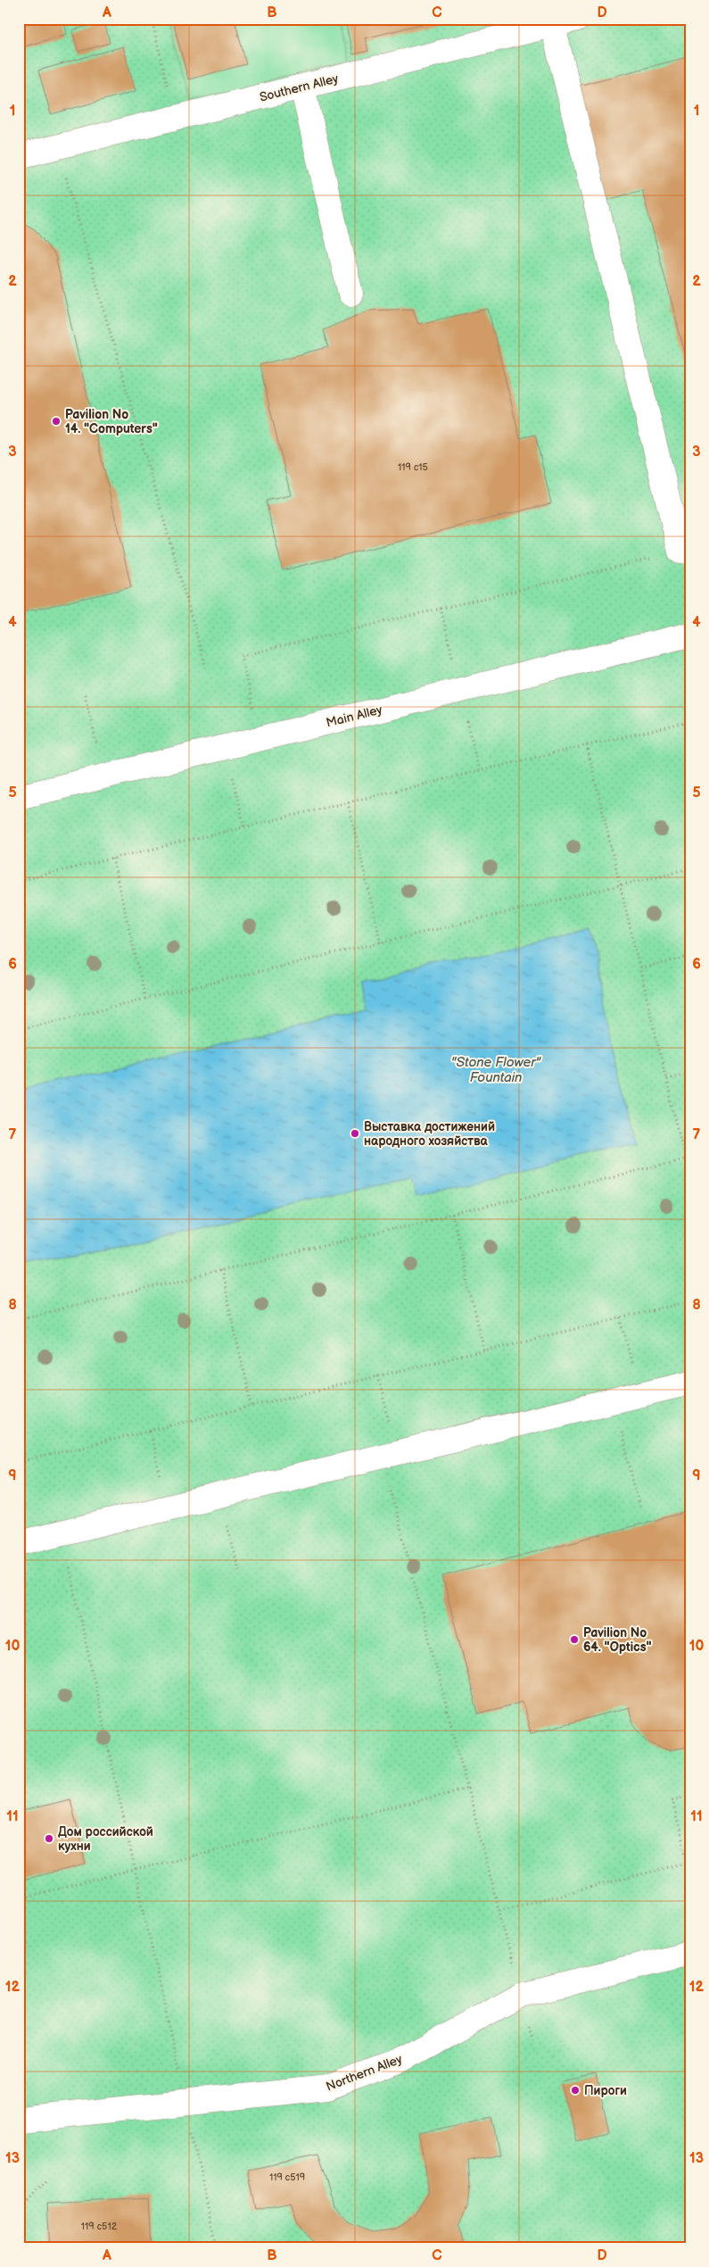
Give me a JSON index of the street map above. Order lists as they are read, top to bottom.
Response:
{
  "streets": {
    "lane": ["Southern Alley", "Main Alley", "Northern Alley"]
  },
  "water": ["\"Stone Flower\" Fountain"],
  "places": [
    "Pavilion No 14. \"Computers\"",
    "Выставка достижений народного хозяйства",
    "Pavilion No 64. \"Optics\"",
    "Дом российской кухни",
    "Пироги"
  ],
  "house_numbers": ["119 с15", "119 с519", "119 с512"],
  "grid": {
    "columns": [
      "A",
      "B",
      "C",
      "D"
    ],
    "rows": [
      "1",
      "2",
      "3",
      "4",
      "5",
      "6",
      "7",
      "8",
      "9",
      "10",
      "11",
      "12",
      "13"
    ]
  }
}
